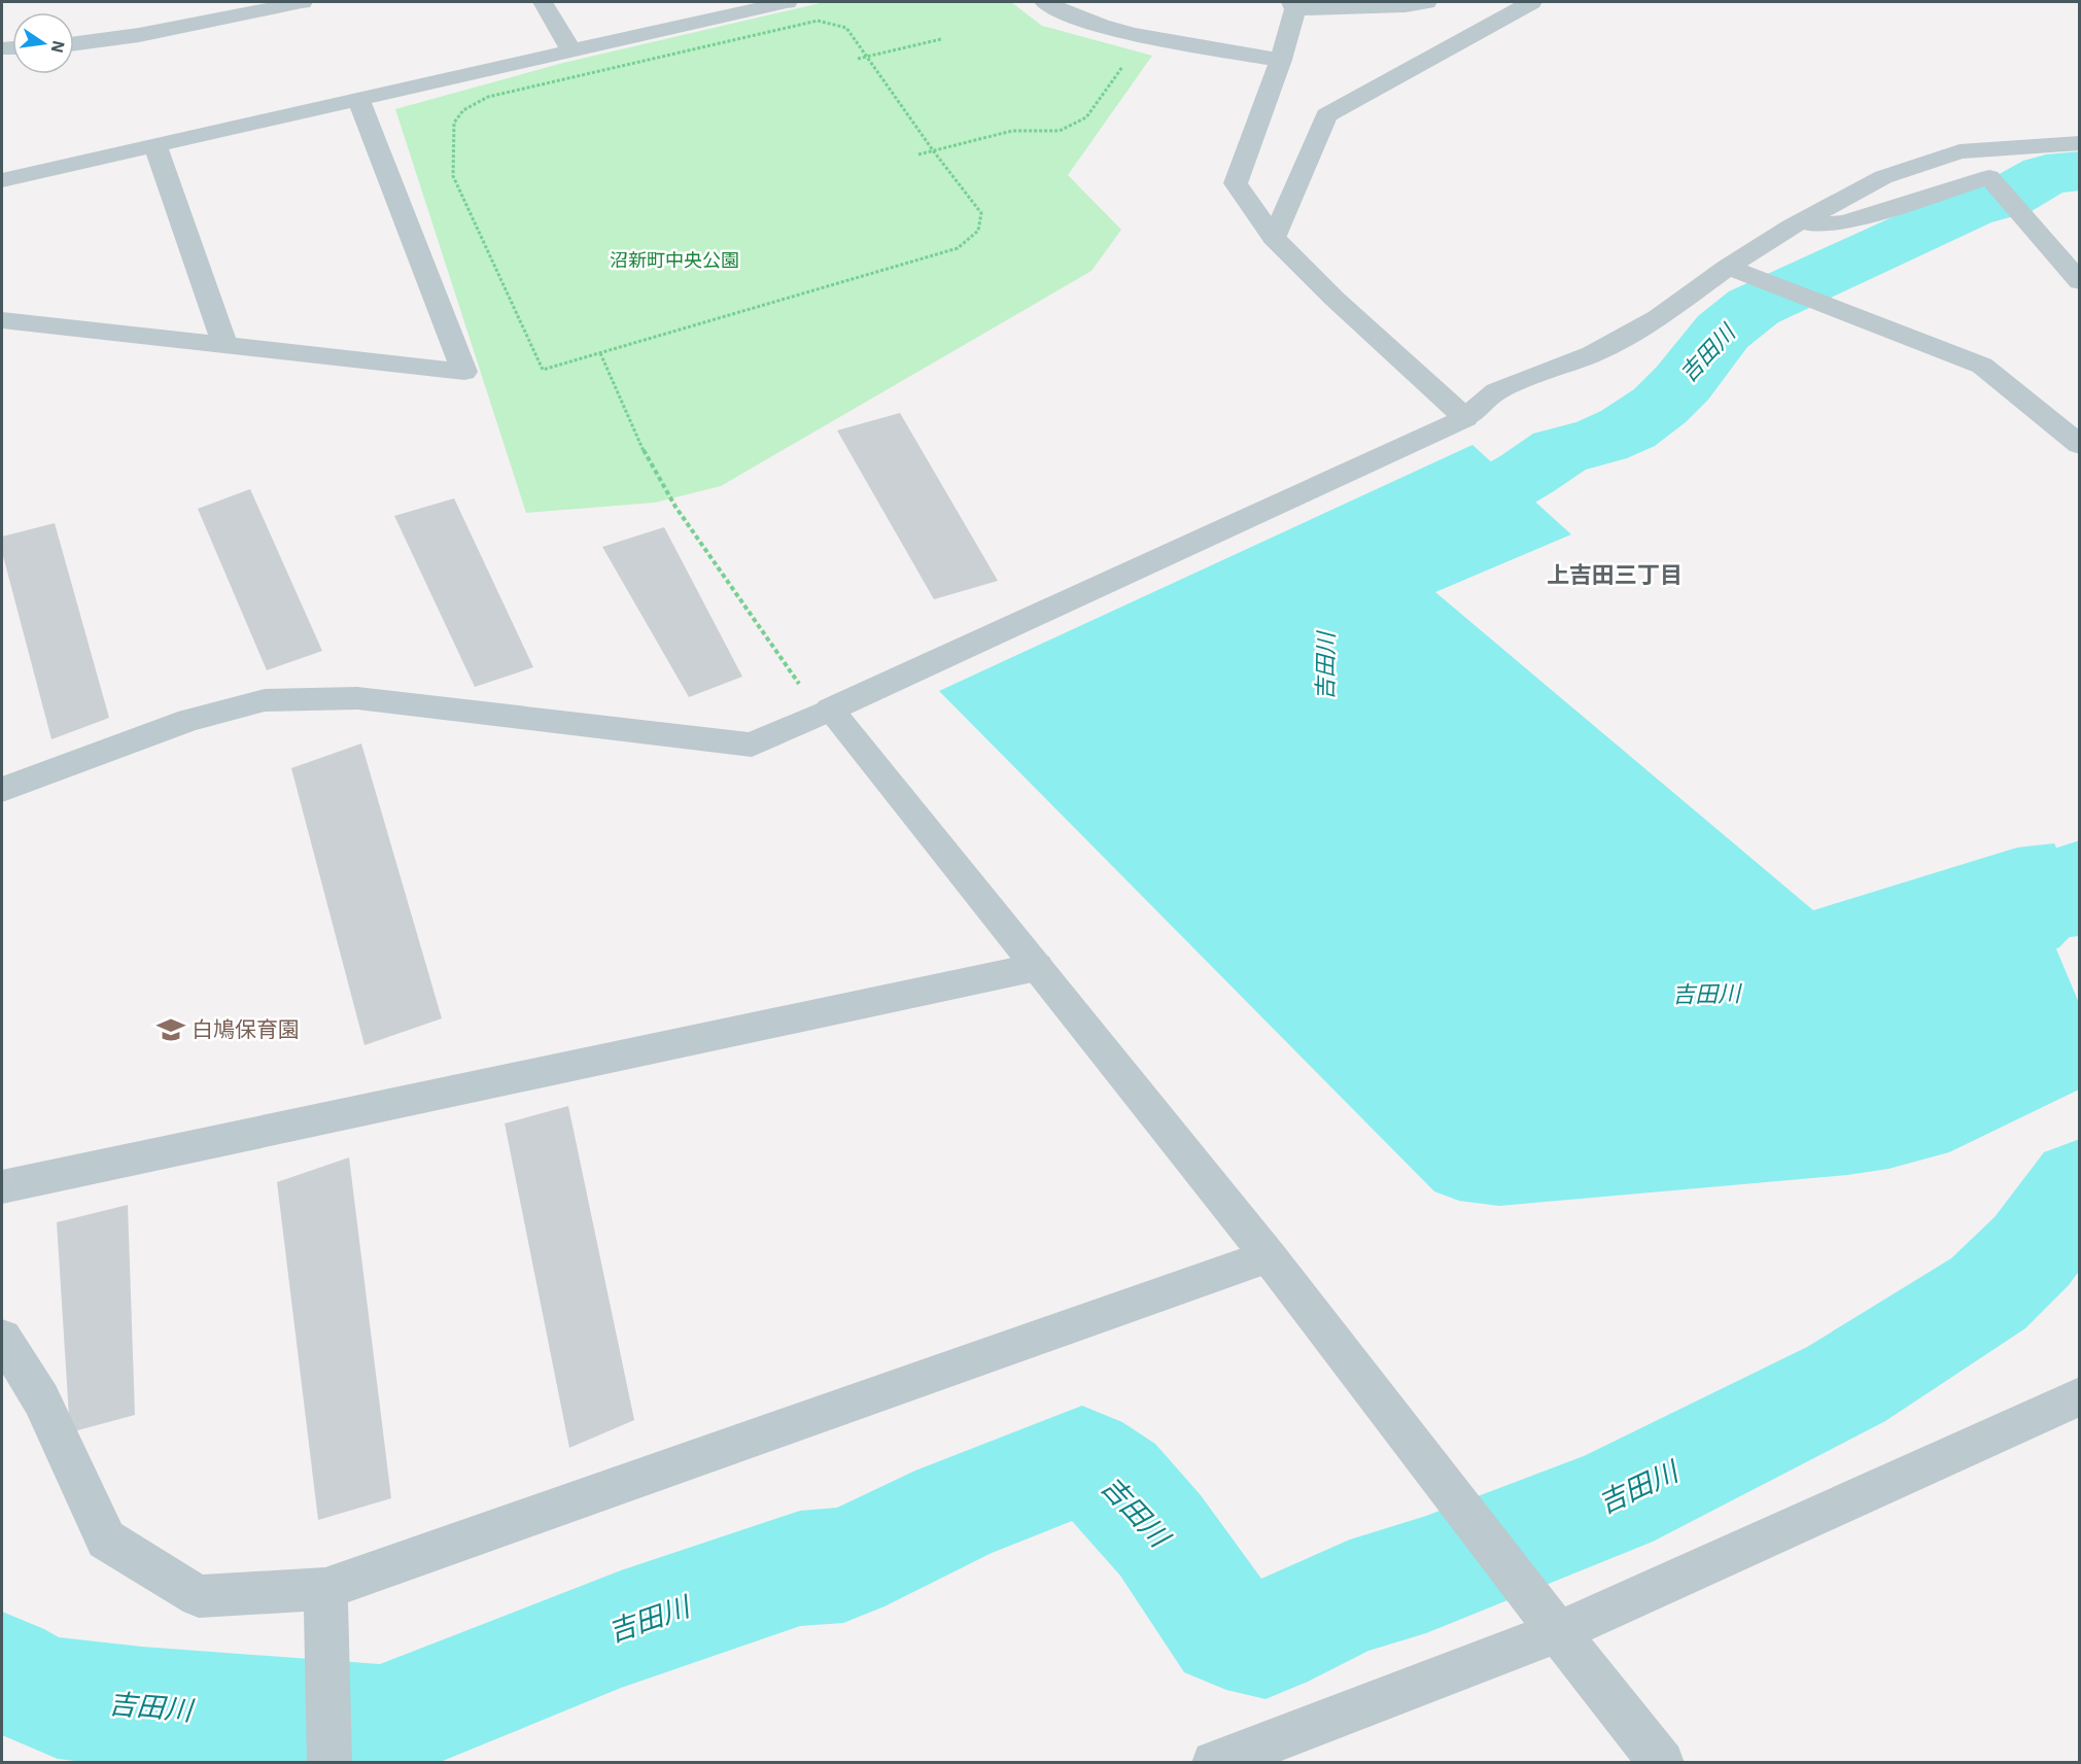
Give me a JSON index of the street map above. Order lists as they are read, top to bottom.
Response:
{
  "districts": ["上吉田三丁目"],
  "water": ["吉田川"],
  "parks": ["沼新町中央公園"],
  "places": {
    "school or university": ["白鳩保育園"]
  },
  "north": "right"
}
